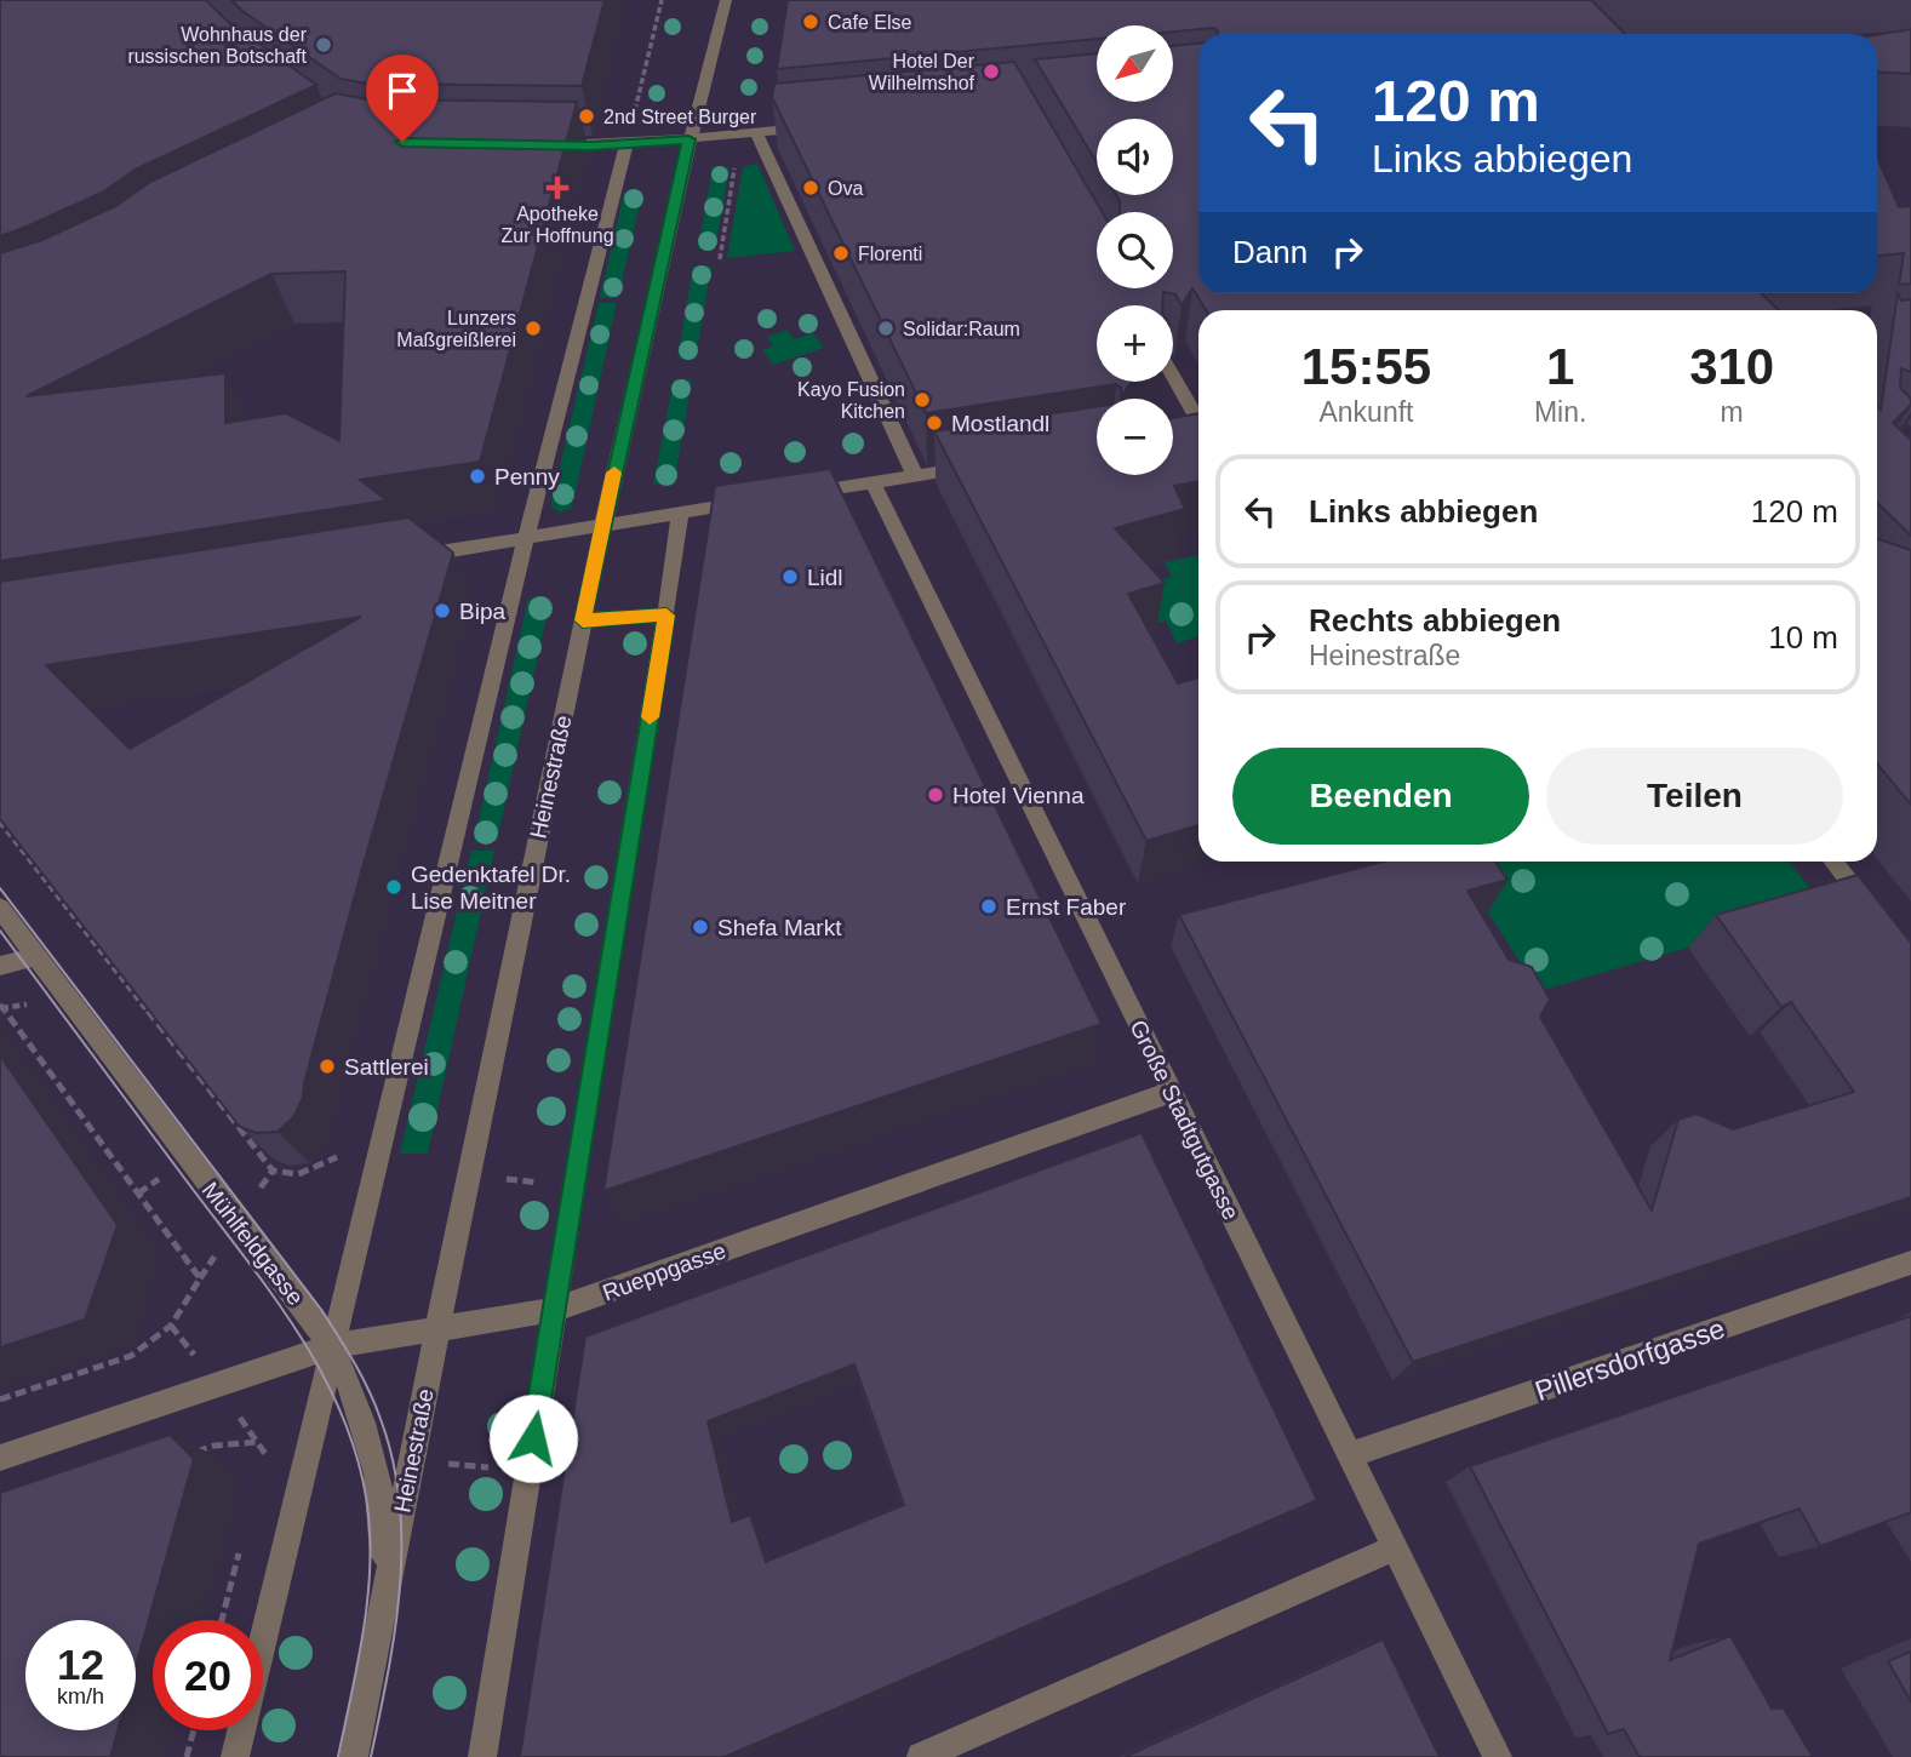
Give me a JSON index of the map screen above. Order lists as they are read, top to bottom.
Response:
{
  "streets": {
    "street": [
      "Heinestraße",
      "Große Stadtgutgasse",
      "Mühlfeldgasse",
      "Rueppgasse",
      "Pillersdorfgasse"
    ]
  },
  "crossings": [
    ["Heinestraße", "Mühlfeldgasse"],
    ["Heinestraße", "Rueppgasse"],
    ["Große Stadtgutgasse", "Rueppgasse"],
    ["Große Stadtgutgasse", "Pillersdorfgasse"],
    ["Mühlfeldgasse", "Rueppgasse"]
  ],
  "places": {
    "other": [
      "Cafe Else",
      "Wohnhaus der russischen Botschaft",
      "Hotel Der Wilhelmshof",
      "2nd Street Burger",
      "Ova",
      "Florenti",
      "Lunzers Maßgreißlerei",
      "Solidar:Raum",
      "Kayo Fusion Kitchen",
      "Mostlandl",
      "Penny",
      "Lidl",
      "Bipa",
      "Hotel Vienna",
      "Gedenktafel Dr. Lise Meitner",
      "Ernst Faber",
      "Shefa Markt",
      "Sattlerei"
    ],
    "health": ["Apotheke Zur Hoffnung"]
  },
  "north": "bottom left",
  "page": {
    "map_buttons": ["+", "−"],
    "turn": ["120 m", "Links abbiegen"],
    "then": "Dann",
    "eta": [
      "15:55",
      "Ankunft",
      "1",
      "Min.",
      "310",
      "m"
    ],
    "list": [
      {
        "name": "Links abbiegen",
        "value": "120 m"
      },
      {
        "name": "Rechts abbiegen",
        "note": "Heinestraße",
        "value": "10 m"
      }
    ],
    "buttons": ["Beenden", "Teilen"],
    "speed": "12 km/h",
    "limit": "20"
  }
}
